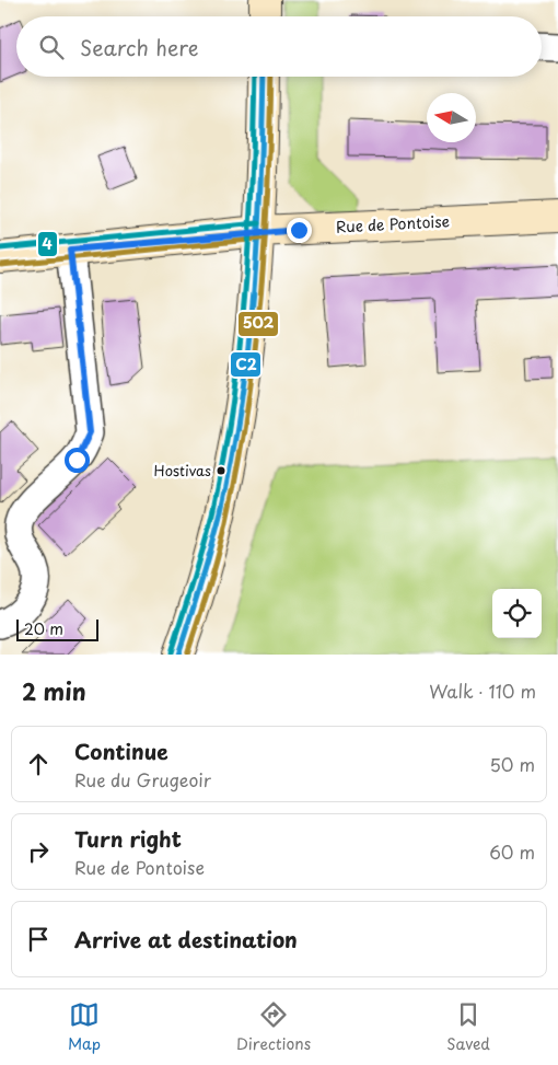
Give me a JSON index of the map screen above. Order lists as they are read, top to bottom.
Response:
{
  "streets": {
    "street": ["Rue de Pontoise"]
  },
  "places": ["Hostivas"],
  "lines": ["transit line C2", "transit line 502", "transit line 4"],
  "scale_bar": "20 m",
  "north": "left",
  "page": {
    "search": "Search here",
    "scale": "20 m",
    "heading": ["2 min", "Walk · 110 m"],
    "list": [
      ["Continue", "Rue du Grugeoir", "50 m"],
      ["Turn right", "Rue de Pontoise", "60 m"],
      "Arrive at destination"
    ],
    "nav": ["Map", "Directions", "Saved"]
  }
}
